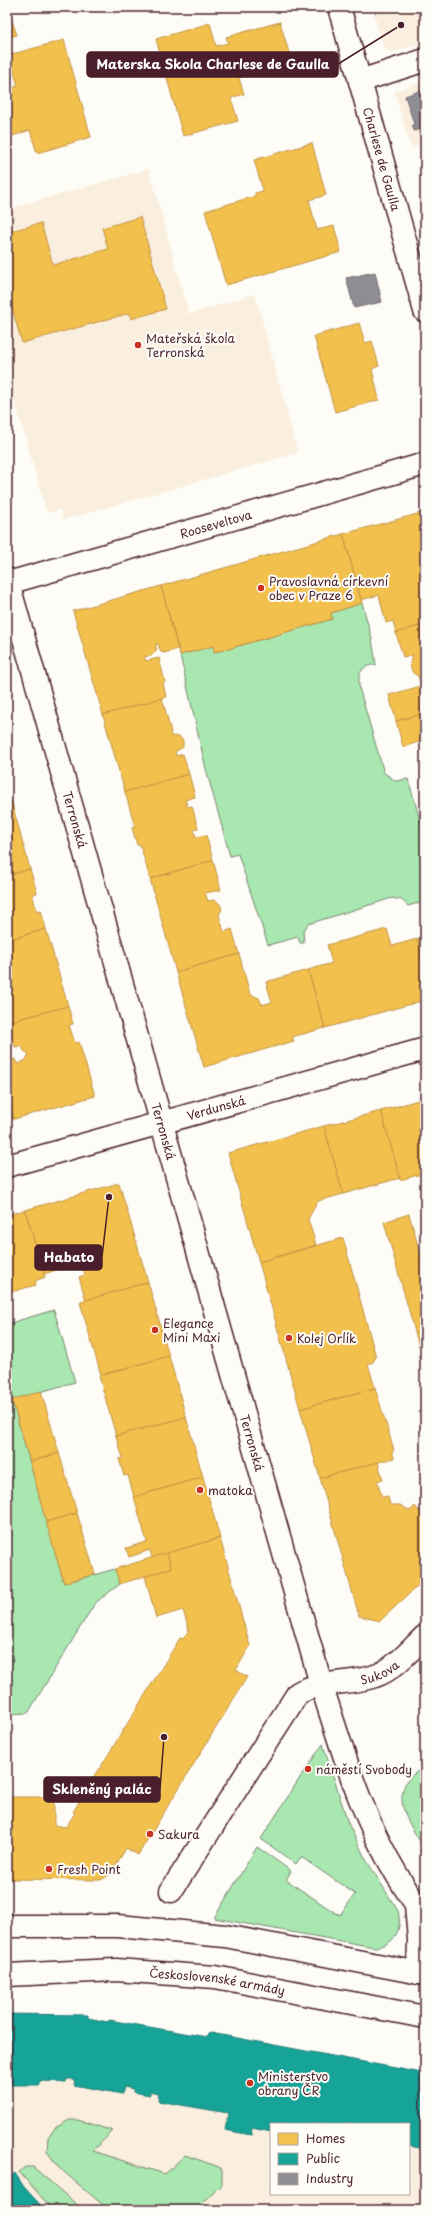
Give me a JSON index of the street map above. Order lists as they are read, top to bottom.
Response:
{
  "streets": {
    "street": [
      "Charlese de Gaulla",
      "Rooseveltova",
      "Terronská",
      "Verdunská",
      "Sukova",
      "Československé armády"
    ]
  },
  "crossings": [
    ["Rooseveltova", "Terronská"],
    ["Terronská", "Verdunská"],
    ["Terronská", "Sukova"]
  ],
  "places": [
    "Materska Skola Charlese de Gaulla",
    "Mateřská škola Terronská",
    "Pravoslavná církevní obec v Praze 6",
    "Habato",
    "Elegance Mini Maxi",
    "Kolej Orlík",
    "matoka",
    "Skleněný palác",
    "náměstí Svobody",
    "Sakura",
    "Fresh Point",
    "Ministerstvo obrany ČR"
  ],
  "legend": ["Homes", "Public", "Industry"]
}
